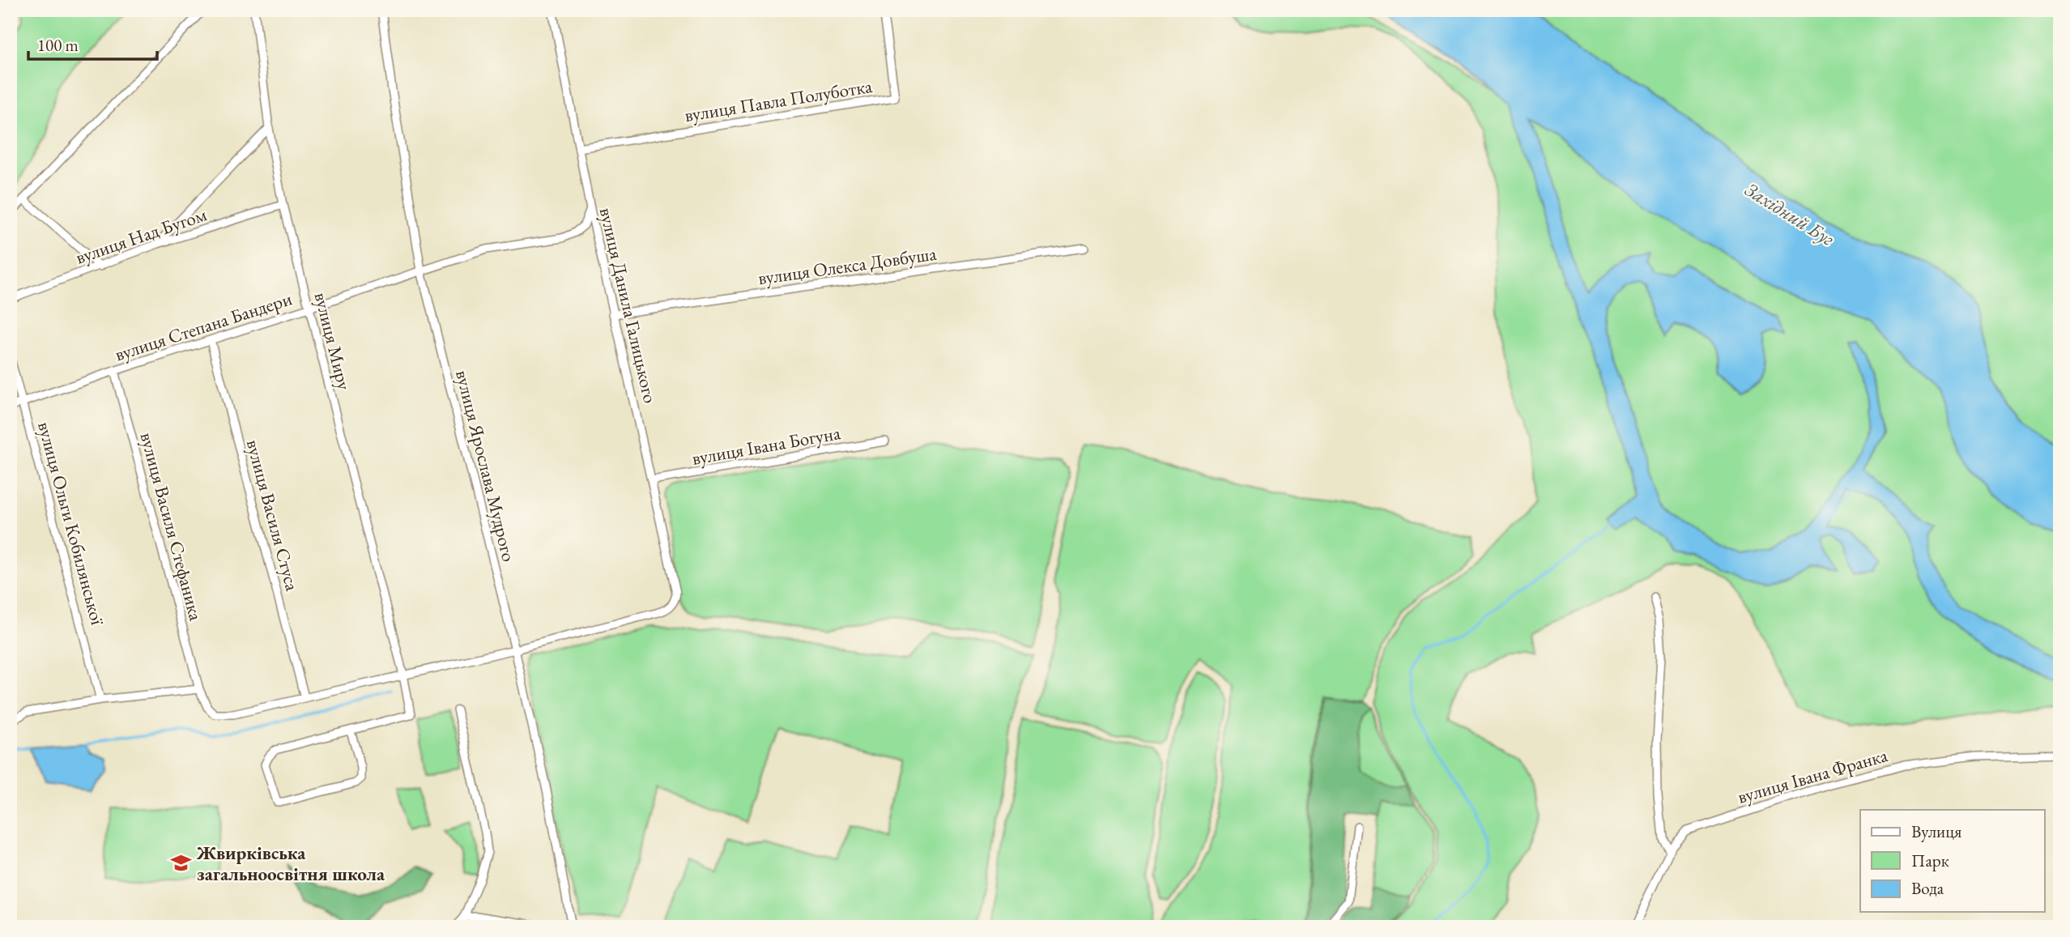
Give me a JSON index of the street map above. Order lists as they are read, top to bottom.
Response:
{
  "streets": {
    "street": [
      "вулиця Павла Полуботка",
      "вулиця Над Бугом",
      "вулиця Олекса Довбуша",
      "вулиця Данила Галицького",
      "вулиця Степана Бандери",
      "вулиця Миру",
      "вулиця Івана Богуна",
      "вулиця Ярослава Мудрого",
      "вулиця Василя Стуса",
      "вулиця Ольги Кобилянської",
      "вулиця Василя Стефаника",
      "вулиця Івана Франка"
    ]
  },
  "crossings": [
    ["вулиця Павла Полуботка", "вулиця Данила Галицького"],
    ["вулиця Над Бугом", "вулиця Миру"],
    ["вулиця Олекса Довбуша", "вулиця Данила Галицького"],
    ["вулиця Данила Галицького", "вулиця Степана Бандери"],
    ["вулиця Данила Галицького", "вулиця Івана Богуна"],
    ["вулиця Данила Галицького", "вулиця Василя Стефаника"],
    ["вулиця Степана Бандери", "вулиця Миру"],
    ["вулиця Степана Бандери", "вулиця Ярослава Мудрого"],
    ["вулиця Степана Бандери", "вулиця Василя Стуса"],
    ["вулиця Степана Бандери", "вулиця Ольги Кобилянської"],
    ["вулиця Степана Бандери", "вулиця Василя Стефаника"],
    ["вулиця Миру", "вулиця Василя Стефаника"],
    ["вулиця Ярослава Мудрого", "вулиця Василя Стефаника"],
    ["вулиця Василя Стуса", "вулиця Василя Стефаника"]
  ],
  "water": ["Західний Буг"],
  "places": {
    "school or university": ["Жвирківська загальноосвітня школа"]
  },
  "legend": ["Вулиця", "Парк", "Вода"],
  "scale_bar": "100 m"
}
